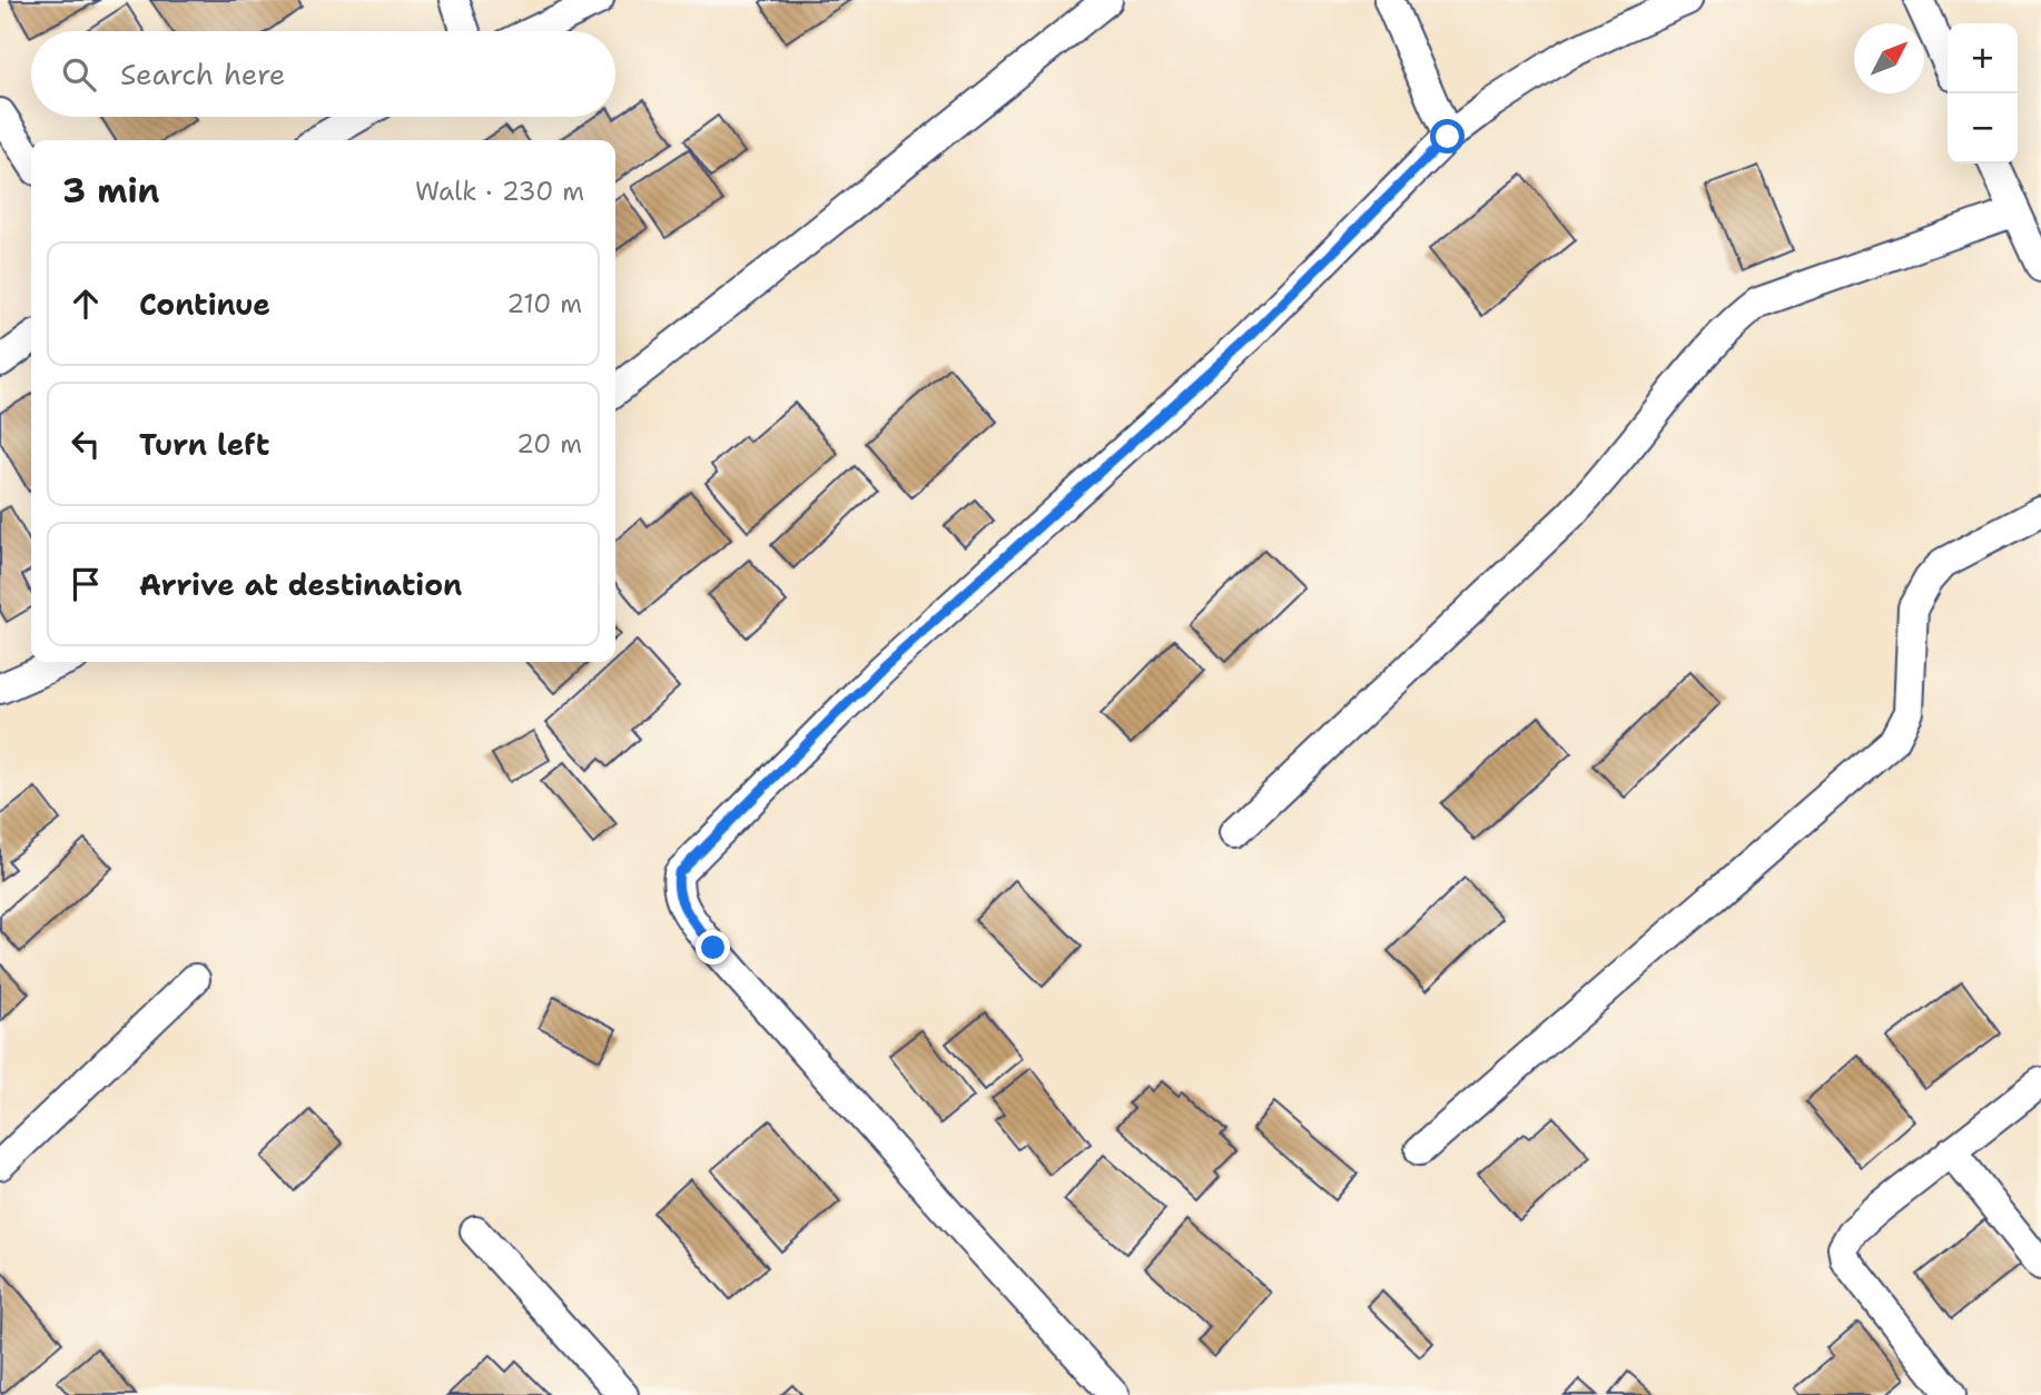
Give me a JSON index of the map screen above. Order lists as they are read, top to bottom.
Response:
{
  "north": "top right",
  "page": {
    "map_buttons": ["+", "−"],
    "search": "Search here",
    "heading": ["3 min", "Walk · 230 m"],
    "list": [
      ["Continue", "210 m"],
      ["Turn left", "20 m"],
      "Arrive at destination"
    ]
  }
}
